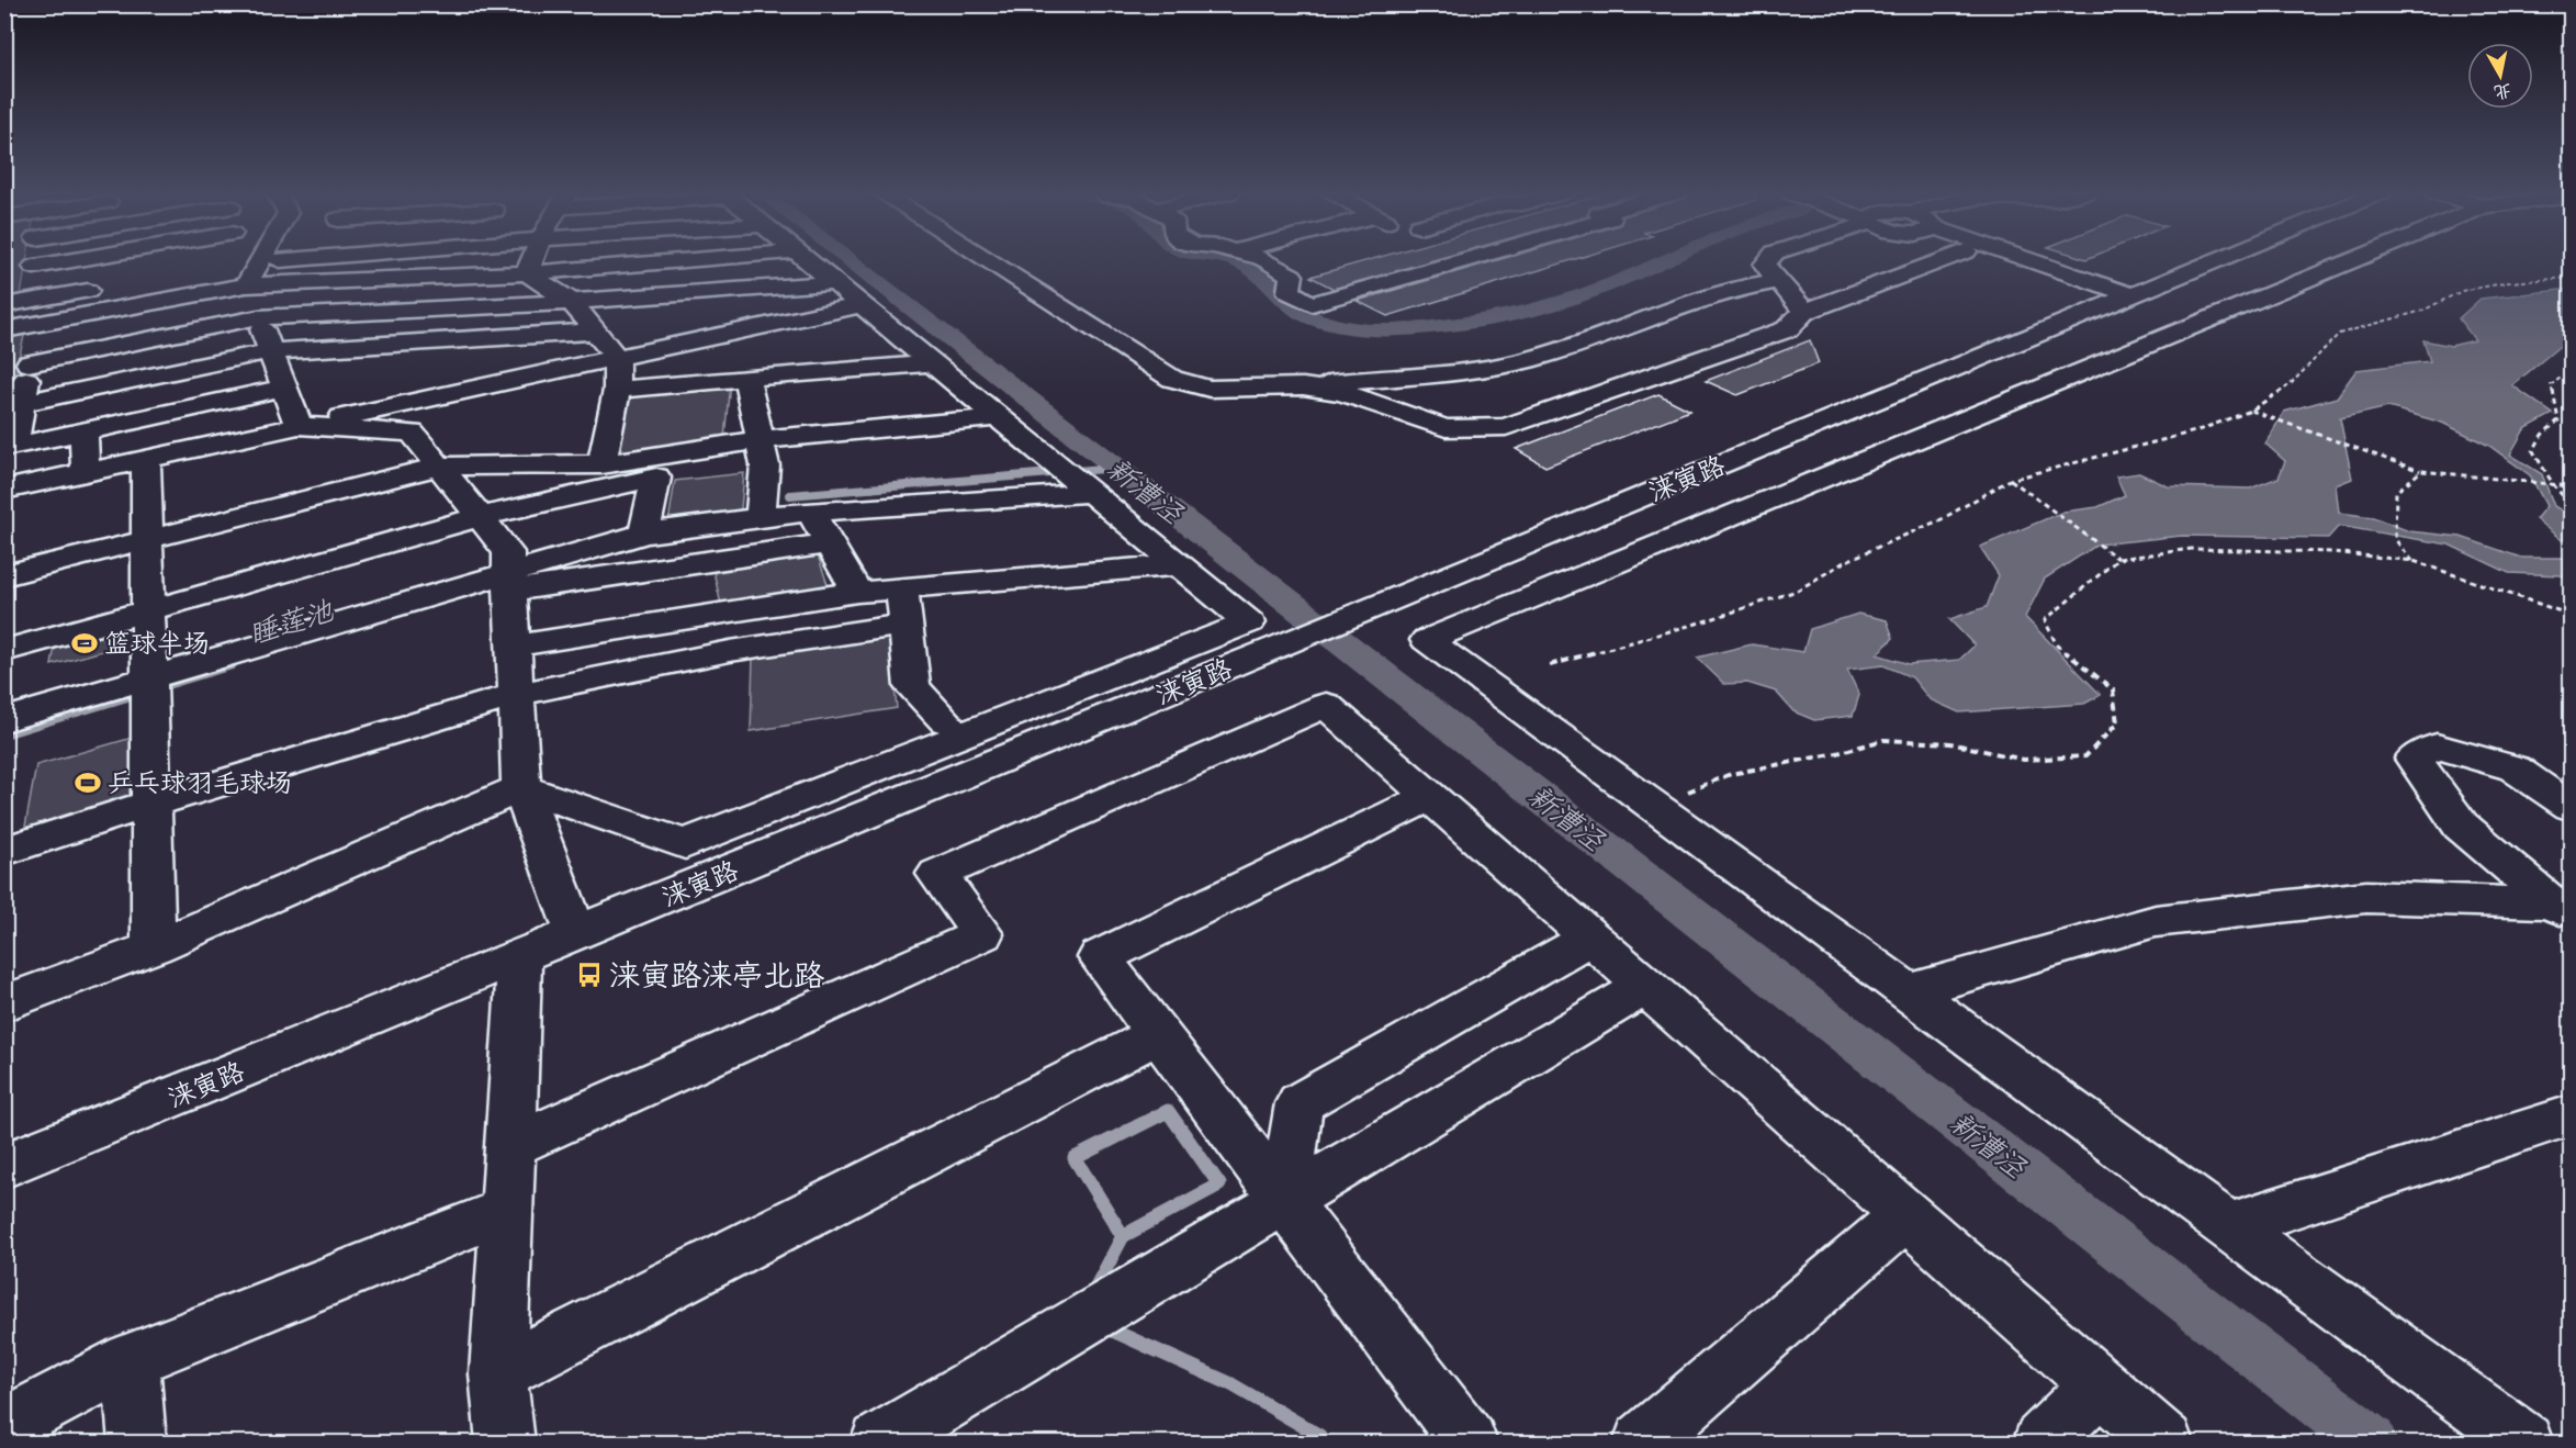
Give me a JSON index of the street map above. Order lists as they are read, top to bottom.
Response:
{
  "streets": {
    "street": ["涞寅路"]
  },
  "water": ["新漕泾", "睡莲池"],
  "places": {
    "sports": ["篮球半场", "乒乓球羽毛球场"],
    "bus stop": ["涞寅路涞亭北路"]
  },
  "north": "bottom"
}
